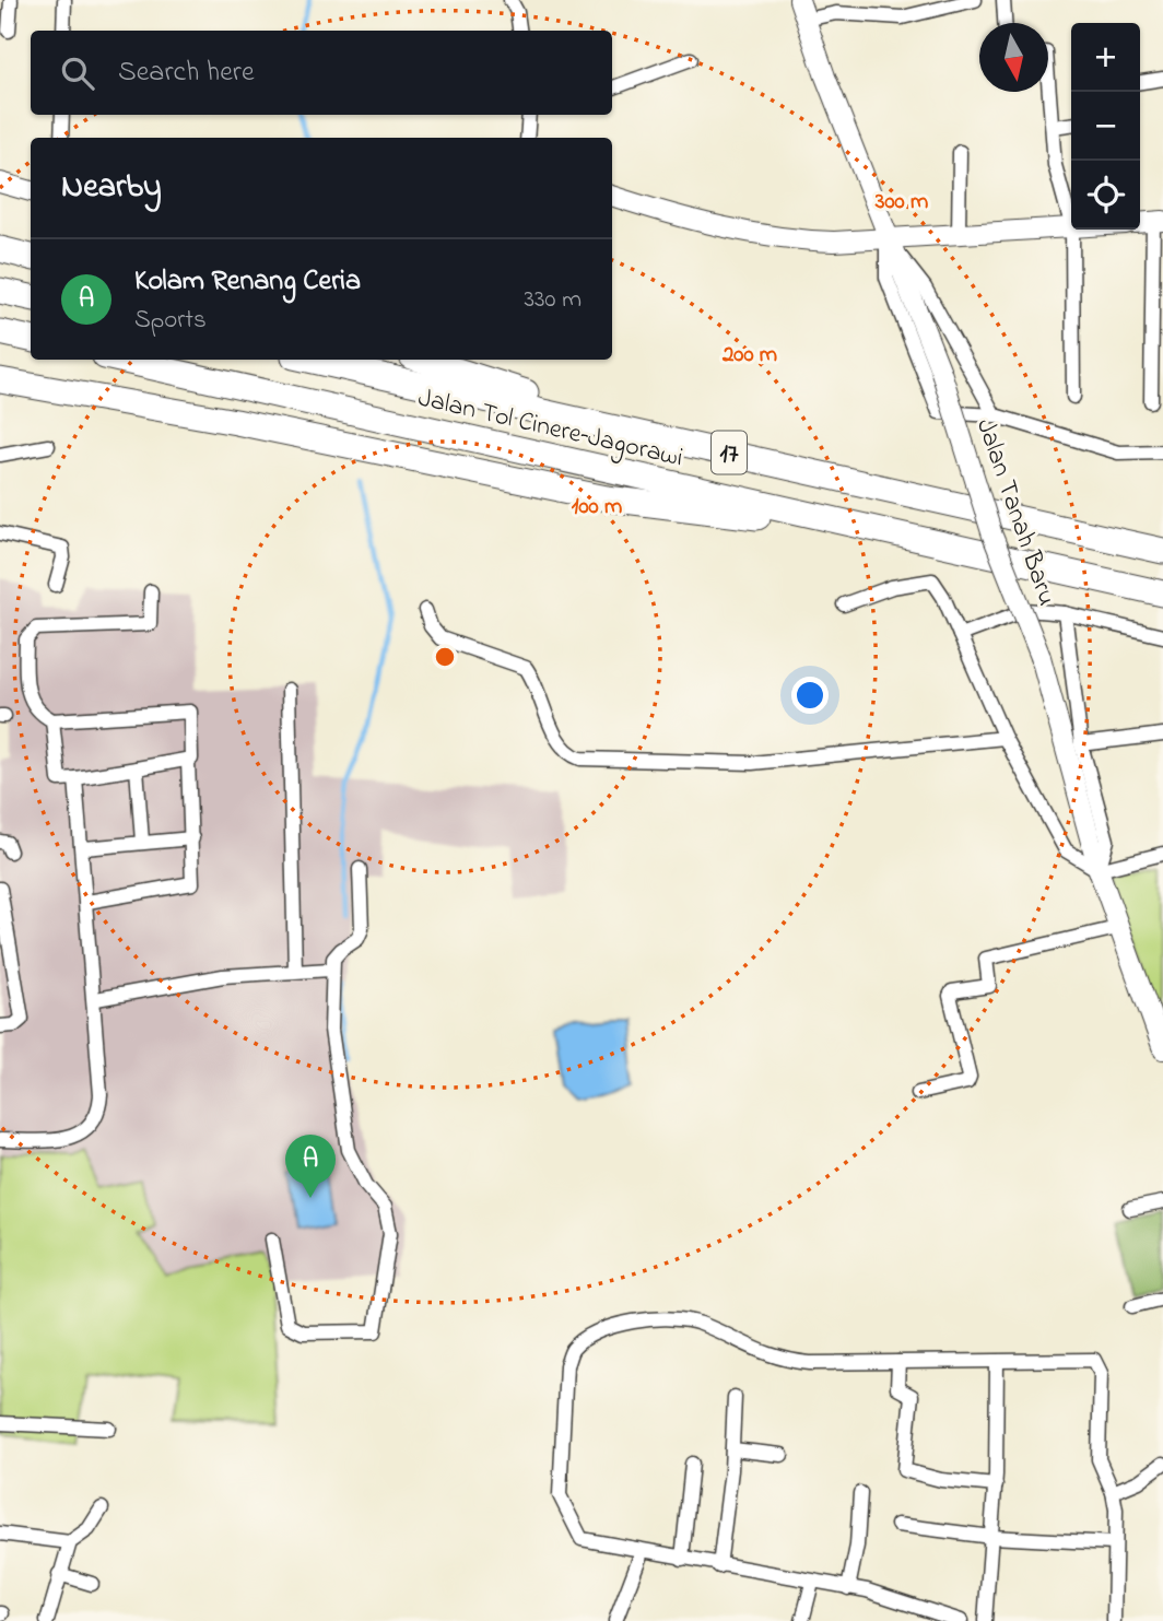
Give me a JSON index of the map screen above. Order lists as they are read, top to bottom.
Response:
{
  "streets": {
    "highway": ["Jalan Tol Cinere–Jagorawi", "17"],
    "main road": ["Jalan Tanah Baru"]
  },
  "north": "bottom",
  "page": {
    "map_buttons": ["+", "−"],
    "search": "Search here",
    "heading": "Nearby",
    "list": [
      {
        "mark": "A",
        "name": "Kolam Renang Ceria",
        "note": "Sports",
        "value": "330 m"
      }
    ],
    "pins": "A"
  },
  "rings": ["300 m", "200 m", "100 m"]
}
